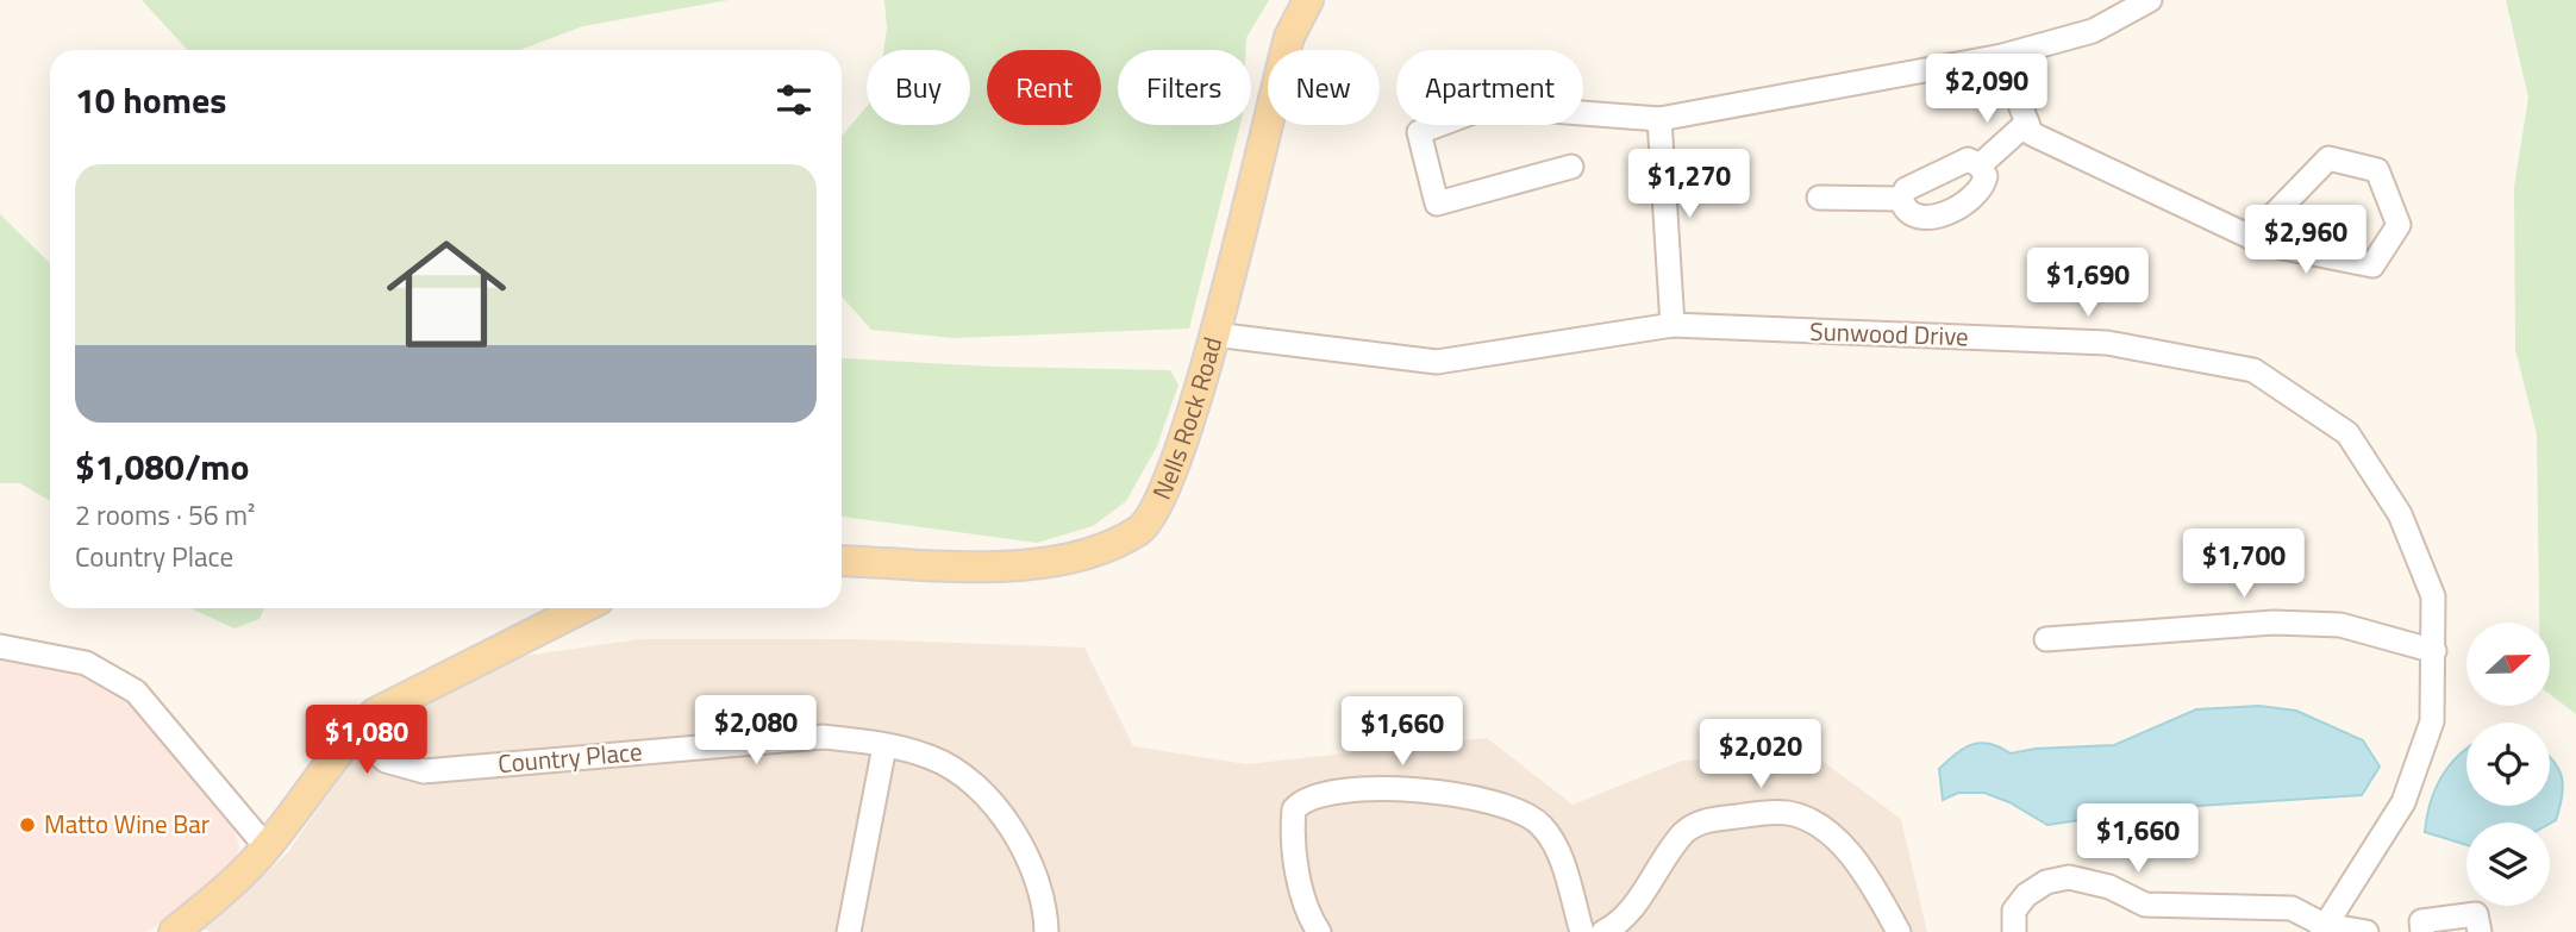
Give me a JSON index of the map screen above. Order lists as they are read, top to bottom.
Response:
{
  "streets": {
    "main road": ["Nells Rock Road"],
    "street": ["Sunwood Drive", "Country Place"]
  },
  "crossings": [
    ["Sunwood Drive", "Nells Rock Road"]
  ],
  "places": ["Matto Wine Bar"],
  "north": "right",
  "page": {
    "chip": [
      "Buy",
      "Rent",
      "Filters",
      "New",
      "Apartment"
    ],
    "heading": "10 homes",
    "price": [
      "$2,090",
      "$1,270",
      "$2,960",
      "$1,690",
      "$1,700",
      "$2,080",
      "$1,660",
      "$1,080",
      "$2,020",
      "$1,660"
    ],
    "list": [
      {
        "name": "$1,080/mo",
        "note": "2 rooms · 56 m² · Country Place"
      }
    ]
  }
}
